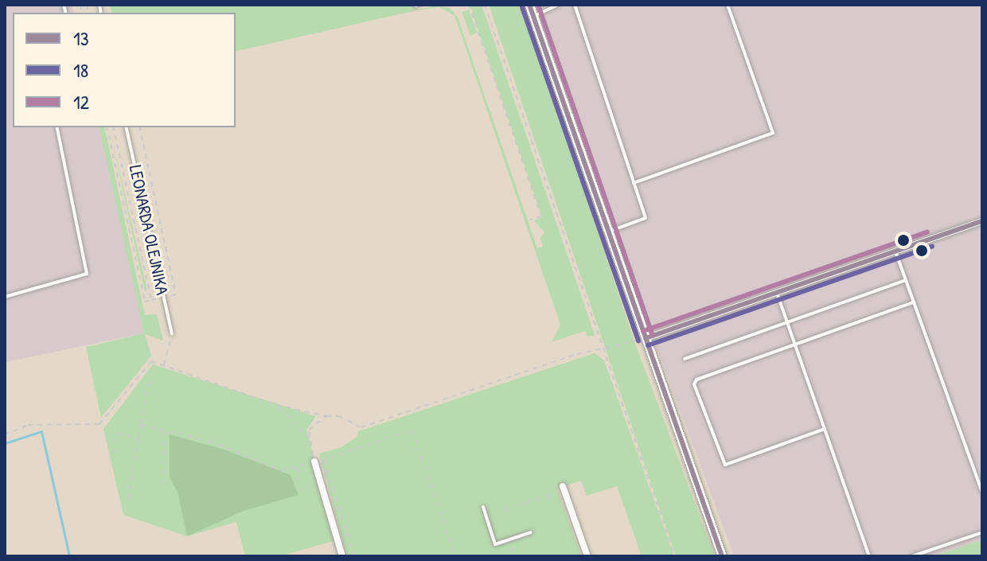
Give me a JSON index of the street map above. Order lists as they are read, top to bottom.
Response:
{
  "streets": {
    "lane": ["LEONARDA OLEJNIKA"]
  },
  "lines": ["transit line 13", "transit line 12", "transit line 18"],
  "legend": ["13", "18", "12"]
}
